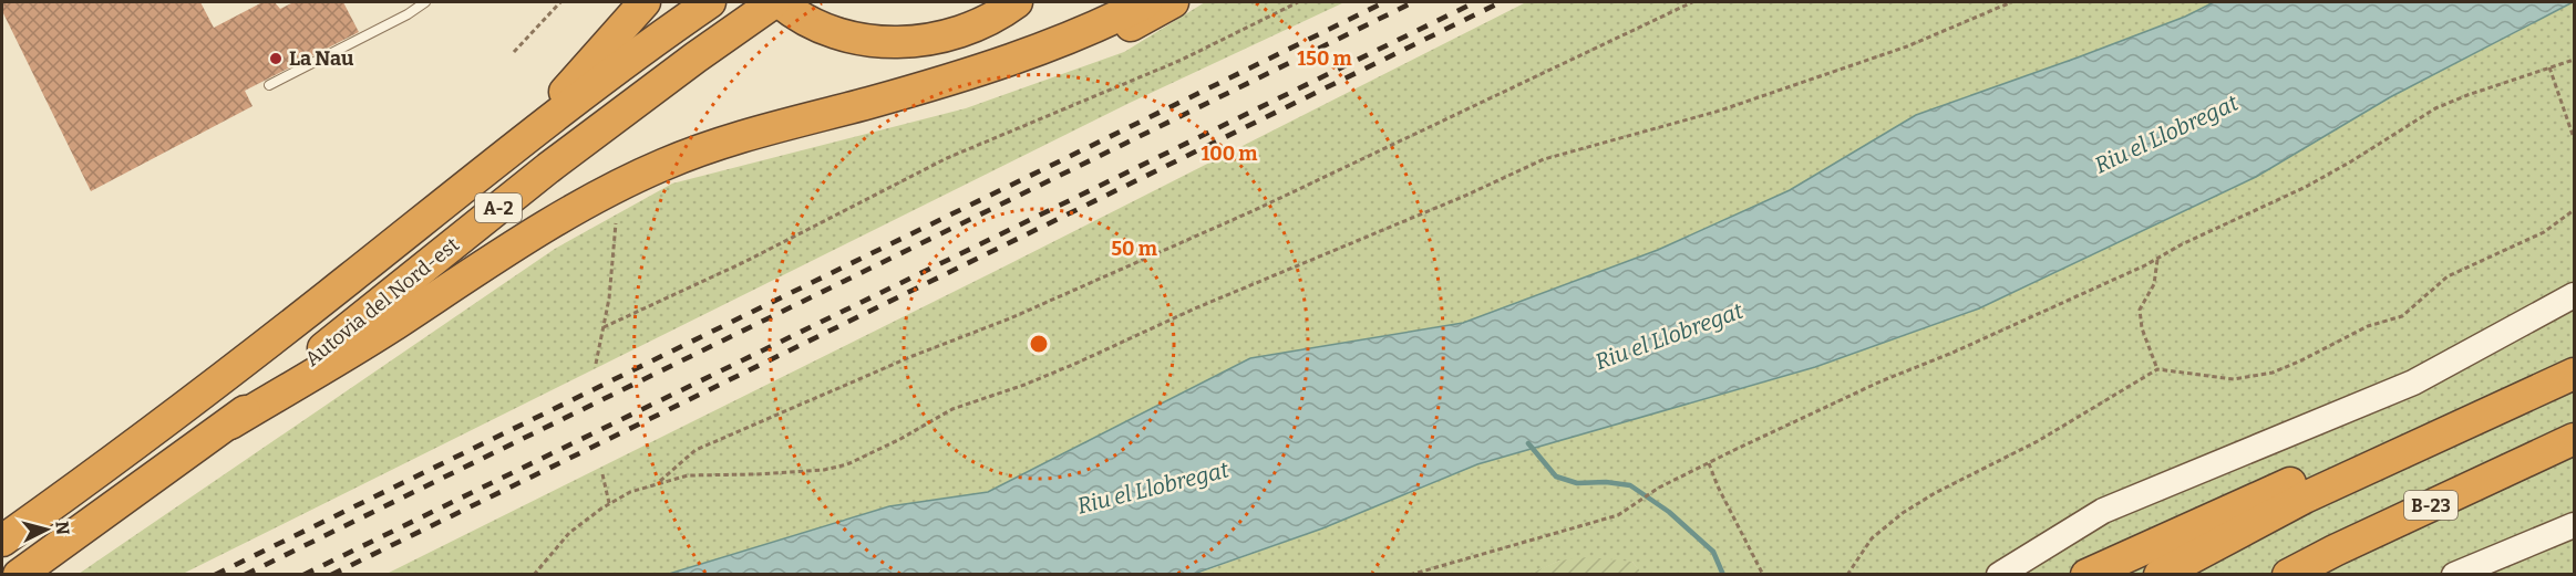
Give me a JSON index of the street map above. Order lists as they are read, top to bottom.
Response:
{
  "streets": {
    "highway": ["A-2", "Autovia del Nord-est", "B-23"]
  },
  "water": ["Riu el Llobregat"],
  "places": ["La Nau"],
  "north": "right",
  "rings": ["150 m", "100 m", "50 m"]
}
